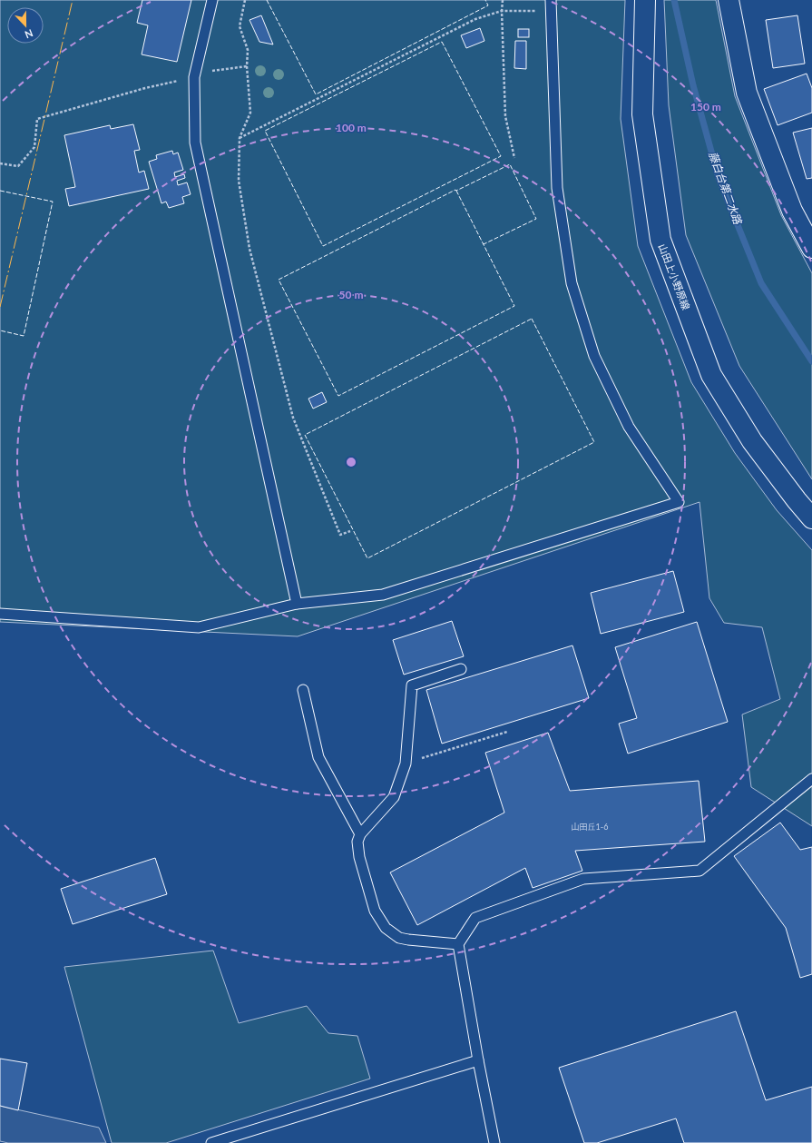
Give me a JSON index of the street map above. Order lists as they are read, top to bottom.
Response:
{
  "streets": {
    "main road": ["山田上小野原線"]
  },
  "water": ["藤白台第二水路"],
  "house_numbers": ["山田丘1-6"],
  "north": "bottom",
  "rings": ["150 m", "100 m", "50 m"]
}
